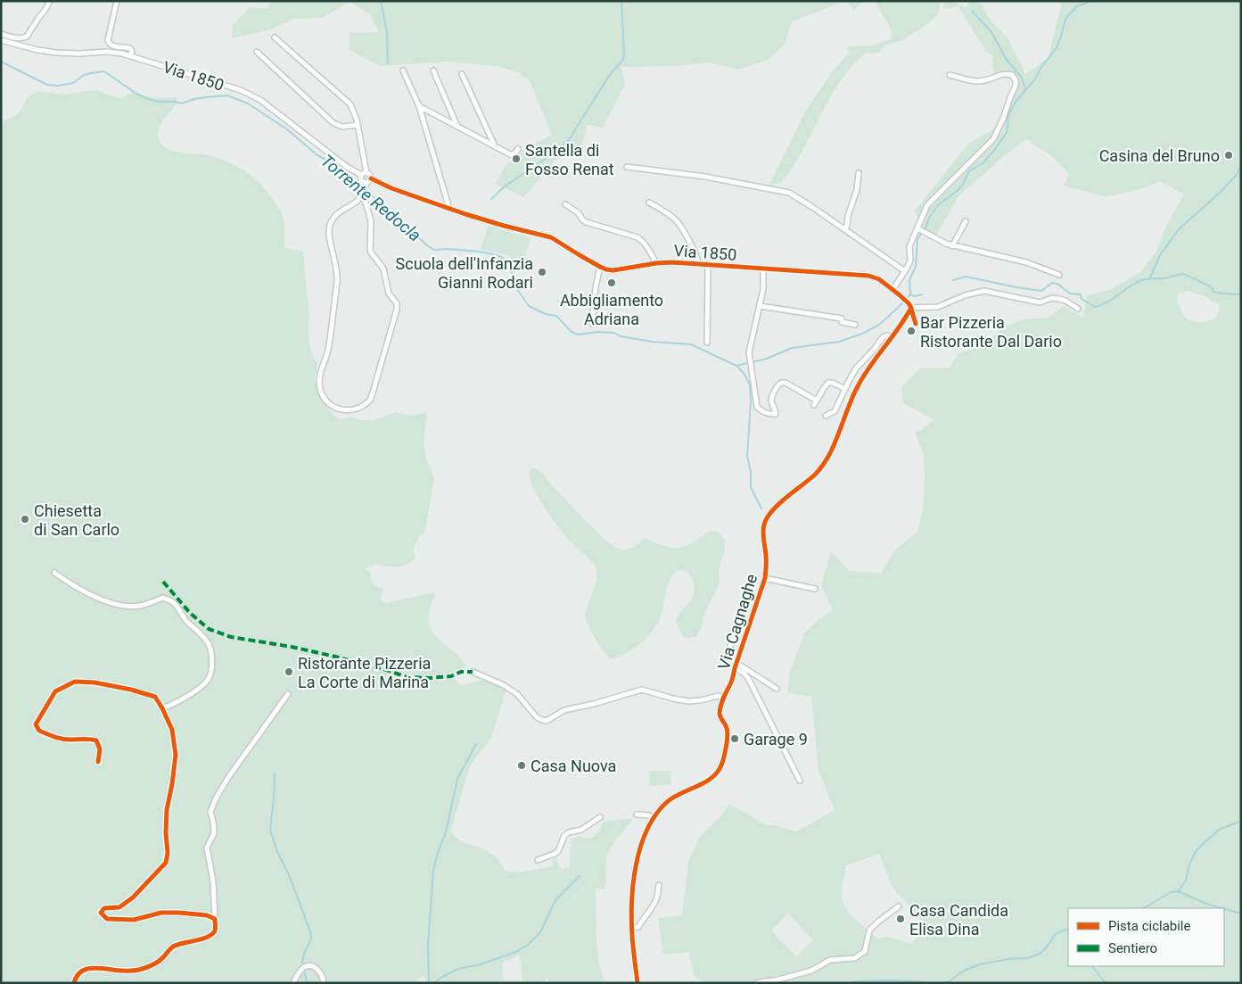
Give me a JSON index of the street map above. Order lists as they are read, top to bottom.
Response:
{
  "streets": {
    "street": ["Via 1850", "Via Cagnaghe"]
  },
  "crossings": [
    ["Via 1850", "Via Cagnaghe"]
  ],
  "water": ["Torrente Redocla"],
  "places": [
    "Casina del Bruno",
    "Santella di Fosso Renat",
    "Scuola dell'Infanzia Gianni Rodari",
    "Abbigliamento Adriana",
    "Bar Pizzeria Ristorante Dal Dario",
    "Chiesetta di San Carlo",
    "Ristorante Pizzeria La Corte di Marina",
    "Garage 9",
    "Casa Nuova",
    "Casa Candida Elisa Dina"
  ],
  "legend": ["Pista ciclabile", "Sentiero"]
}
